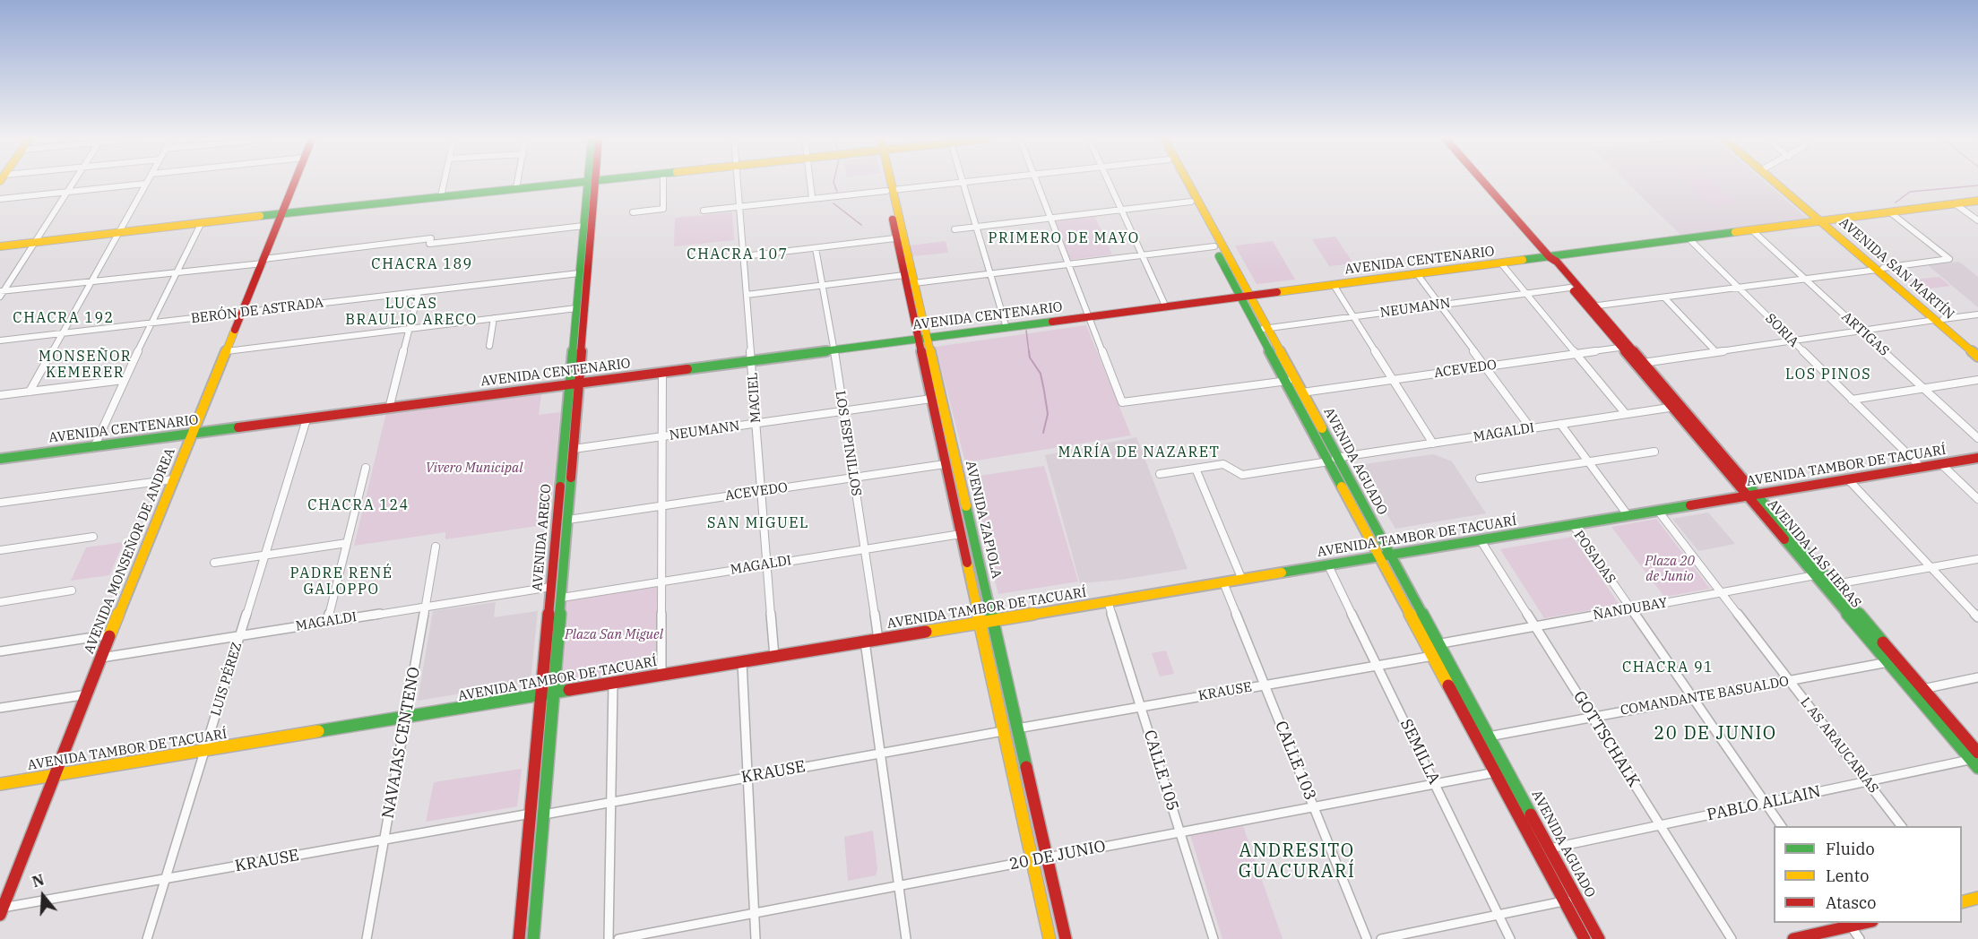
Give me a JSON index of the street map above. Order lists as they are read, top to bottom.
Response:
{
  "streets": {
    "main road": [
      "AVENIDA CENTENARIO",
      "AVENIDA SAN MARTÍN",
      "AVENIDA AGUADO",
      "AVENIDA TAMBOR DE TACUARÍ",
      "AVENIDA ZAPIOLA",
      "AVENIDA ARECO",
      "AVENIDA MONSEÑOR DE ANDREA",
      "AVENIDA LAS HERAS"
    ],
    "street": [
      "NEUMANN",
      "BERÓN DE ASTRADA",
      "SORIA",
      "ARTIGAS",
      "ACEVEDO",
      "MACIEL",
      "MAGALDI",
      "LOS ESPINILLOS",
      "POSADAS",
      "ÑANDUBAY",
      "LUIS PÉREZ",
      "KRAUSE",
      "COMANDANTE BASUALDO",
      "GOTTSCHALK",
      "NAVAJAS CENTENO",
      "L AS ARAUCARIAS",
      "SEMILLA",
      "CALLE 103",
      "CALLE 105",
      "PABLO ALLAIN",
      "20 DE JUNIO"
    ]
  },
  "crossings": [
    ["AVENIDA CENTENARIO", "AVENIDA SAN MARTÍN"],
    ["AVENIDA CENTENARIO", "SORIA"],
    ["AVENIDA CENTENARIO", "ARTIGAS"],
    ["AVENIDA CENTENARIO", "MACIEL"],
    ["AVENIDA CENTENARIO", "LOS ESPINILLOS"],
    ["AVENIDA CENTENARIO", "AVENIDA AGUADO"],
    ["AVENIDA CENTENARIO", "AVENIDA ZAPIOLA"],
    ["AVENIDA CENTENARIO", "AVENIDA ARECO"],
    ["AVENIDA CENTENARIO", "AVENIDA MONSEÑOR DE ANDREA"],
    ["AVENIDA CENTENARIO", "AVENIDA LAS HERAS"],
    ["AVENIDA CENTENARIO", "LUIS PÉREZ"],
    ["NEUMANN", "MACIEL"],
    ["NEUMANN", "LOS ESPINILLOS"],
    ["NEUMANN", "AVENIDA AGUADO"],
    ["NEUMANN", "AVENIDA ZAPIOLA"],
    ["NEUMANN", "AVENIDA ARECO"],
    ["NEUMANN", "AVENIDA LAS HERAS"],
    ["BERÓN DE ASTRADA", "AVENIDA ARECO"],
    ["BERÓN DE ASTRADA", "AVENIDA MONSEÑOR DE ANDREA"],
    ["SORIA", "AVENIDA TAMBOR DE TACUARÍ"],
    ["ACEVEDO", "MACIEL"],
    ["ACEVEDO", "LOS ESPINILLOS"],
    ["ACEVEDO", "AVENIDA AGUADO"],
    ["ACEVEDO", "AVENIDA ZAPIOLA"],
    ["ACEVEDO", "AVENIDA ARECO"],
    ["ACEVEDO", "AVENIDA LAS HERAS"],
    ["MACIEL", "MAGALDI"],
    ["MACIEL", "AVENIDA TAMBOR DE TACUARÍ"],
    ["MAGALDI", "LOS ESPINILLOS"],
    ["MAGALDI", "AVENIDA AGUADO"],
    ["MAGALDI", "AVENIDA ZAPIOLA"],
    ["MAGALDI", "AVENIDA ARECO"],
    ["MAGALDI", "AVENIDA MONSEÑOR DE ANDREA"],
    ["MAGALDI", "AVENIDA LAS HERAS"],
    ["MAGALDI", "LUIS PÉREZ"],
    ["MAGALDI", "NAVAJAS CENTENO"],
    ["LOS ESPINILLOS", "AVENIDA TAMBOR DE TACUARÍ"],
    ["AVENIDA AGUADO", "AVENIDA TAMBOR DE TACUARÍ"],
    ["AVENIDA AGUADO", "ÑANDUBAY"],
    ["AVENIDA AGUADO", "KRAUSE"],
    ["AVENIDA AGUADO", "COMANDANTE BASUALDO"],
    ["AVENIDA AGUADO", "PABLO ALLAIN"],
    ["AVENIDA AGUADO", "20 DE JUNIO"],
    ["AVENIDA TAMBOR DE TACUARÍ", "AVENIDA ZAPIOLA"],
    ["AVENIDA TAMBOR DE TACUARÍ", "AVENIDA ARECO"],
    ["AVENIDA TAMBOR DE TACUARÍ", "AVENIDA MONSEÑOR DE ANDREA"],
    ["AVENIDA TAMBOR DE TACUARÍ", "AVENIDA LAS HERAS"],
    ["AVENIDA TAMBOR DE TACUARÍ", "POSADAS"],
    ["AVENIDA TAMBOR DE TACUARÍ", "LUIS PÉREZ"],
    ["AVENIDA TAMBOR DE TACUARÍ", "GOTTSCHALK"],
    ["AVENIDA TAMBOR DE TACUARÍ", "NAVAJAS CENTENO"],
    ["AVENIDA TAMBOR DE TACUARÍ", "L AS ARAUCARIAS"],
    ["AVENIDA TAMBOR DE TACUARÍ", "SEMILLA"],
    ["AVENIDA TAMBOR DE TACUARÍ", "CALLE 103"],
    ["AVENIDA TAMBOR DE TACUARÍ", "CALLE 105"],
    ["AVENIDA ZAPIOLA", "KRAUSE"],
    ["AVENIDA ZAPIOLA", "20 DE JUNIO"],
    ["AVENIDA ARECO", "KRAUSE"],
    ["AVENIDA MONSEÑOR DE ANDREA", "KRAUSE"],
    ["AVENIDA LAS HERAS", "ÑANDUBAY"],
    ["AVENIDA LAS HERAS", "COMANDANTE BASUALDO"],
    ["AVENIDA LAS HERAS", "PABLO ALLAIN"],
    ["POSADAS", "ÑANDUBAY"],
    ["POSADAS", "COMANDANTE BASUALDO"],
    ["POSADAS", "PABLO ALLAIN"],
    ["ÑANDUBAY", "GOTTSCHALK"],
    ["ÑANDUBAY", "L AS ARAUCARIAS"],
    ["LUIS PÉREZ", "KRAUSE"],
    ["KRAUSE", "NAVAJAS CENTENO"],
    ["KRAUSE", "SEMILLA"],
    ["KRAUSE", "CALLE 103"],
    ["KRAUSE", "CALLE 105"],
    ["COMANDANTE BASUALDO", "GOTTSCHALK"],
    ["COMANDANTE BASUALDO", "L AS ARAUCARIAS"],
    ["GOTTSCHALK", "PABLO ALLAIN"],
    ["L AS ARAUCARIAS", "PABLO ALLAIN"],
    ["SEMILLA", "20 DE JUNIO"],
    ["CALLE 103", "20 DE JUNIO"],
    ["CALLE 105", "20 DE JUNIO"]
  ],
  "districts": [
    "PRIMERO DE MAYO",
    "CHACRA 107",
    "CHACRA 189",
    "LUCAS BRAULIO ARECO",
    "CHACRA 192",
    "MONSEÑOR KEMERER",
    "LOS PINOS",
    "MARÍA DE NAZARET",
    "CHACRA 124",
    "SAN MIGUEL",
    "PADRE RENÉ GALOPPO",
    "CHACRA 91",
    "20 DE JUNIO",
    "ANDRESITO GUACURARÍ"
  ],
  "parks": ["Vivero Municipal", "Plaza 20 de Junio", "Plaza San Miguel"],
  "legend": ["Fluido", "Lento", "Atasco"],
  "north": "top"
}
